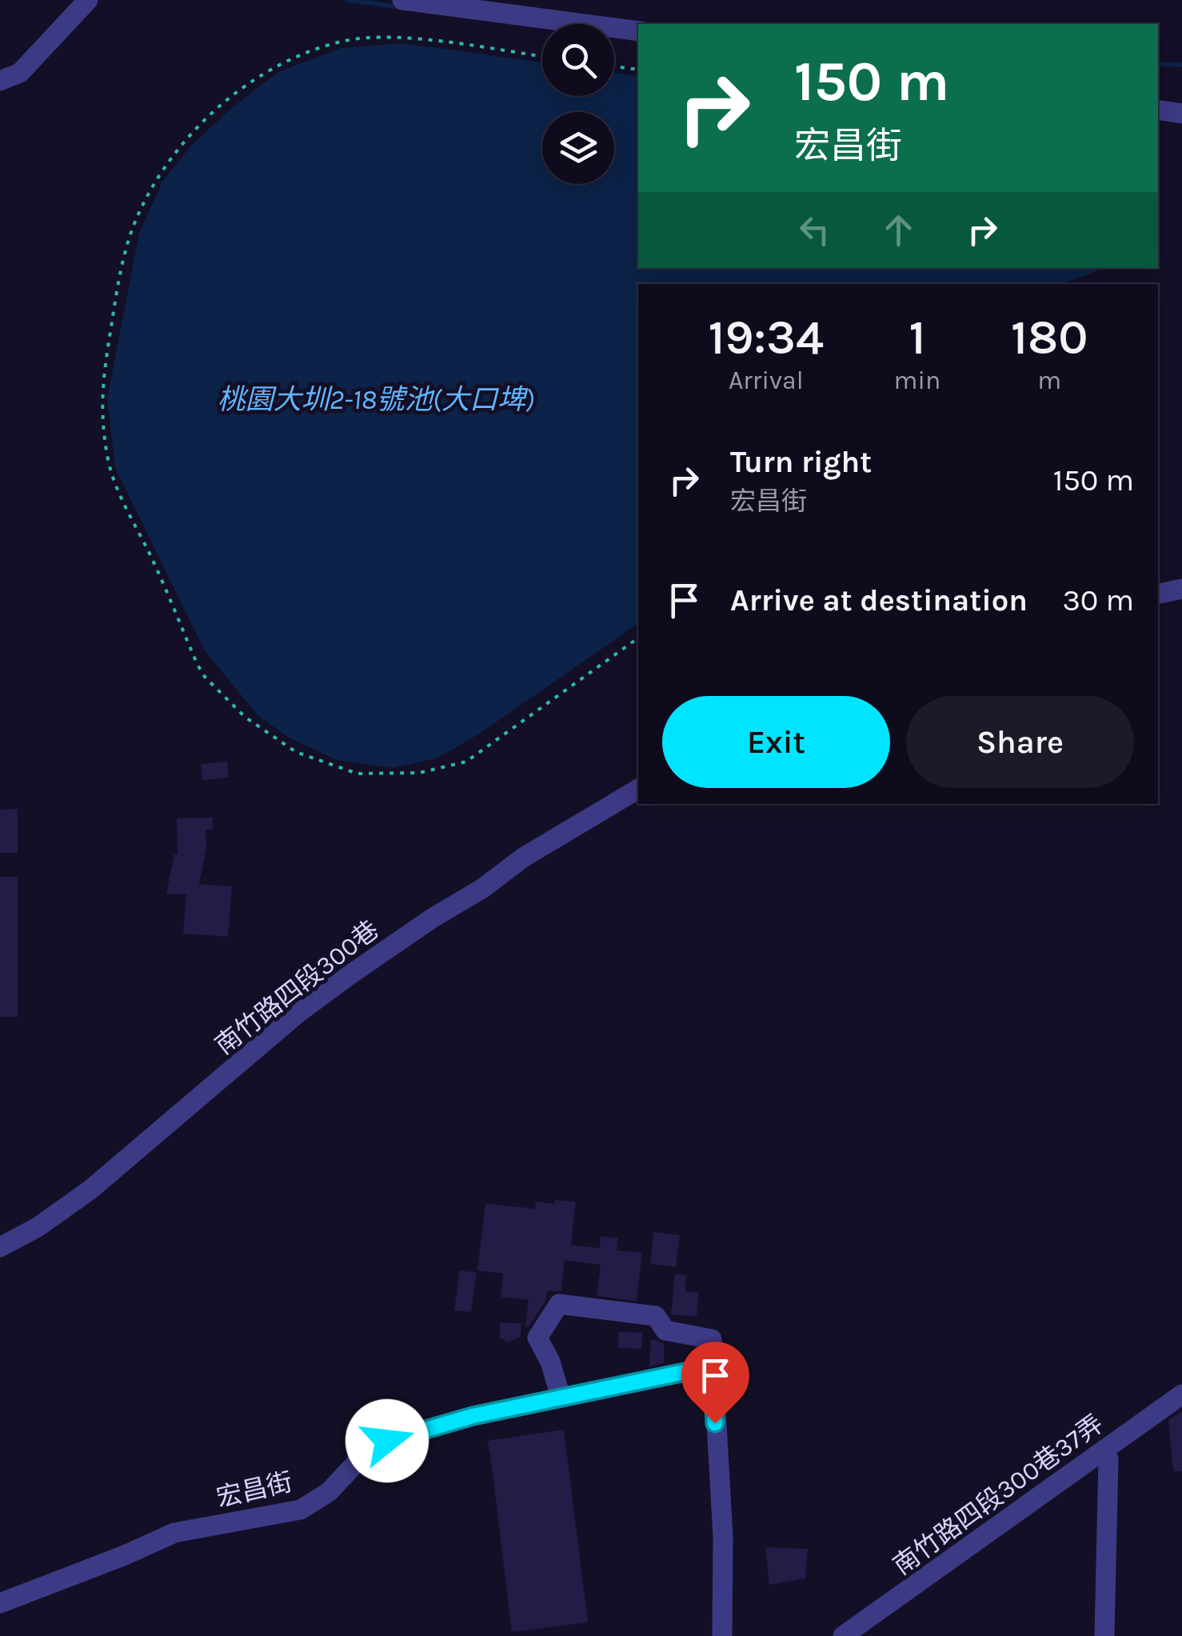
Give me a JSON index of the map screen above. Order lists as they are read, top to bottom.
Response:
{
  "streets": {
    "street": ["南竹路四段300巷", "宏昌街", "南竹路四段300巷37弄"]
  },
  "water": ["桃園大圳2-18號池(大口埤)"],
  "page": {
    "turn": ["150 m", "宏昌街"],
    "eta": [
      "19:34",
      "Arrival",
      "1",
      "min",
      "180",
      "m"
    ],
    "list": [
      {
        "name": "Turn right",
        "note": "宏昌街",
        "value": "150 m"
      },
      {
        "name": "Arrive at destination",
        "value": "30 m"
      }
    ],
    "buttons": ["Exit", "Share"]
  }
}
